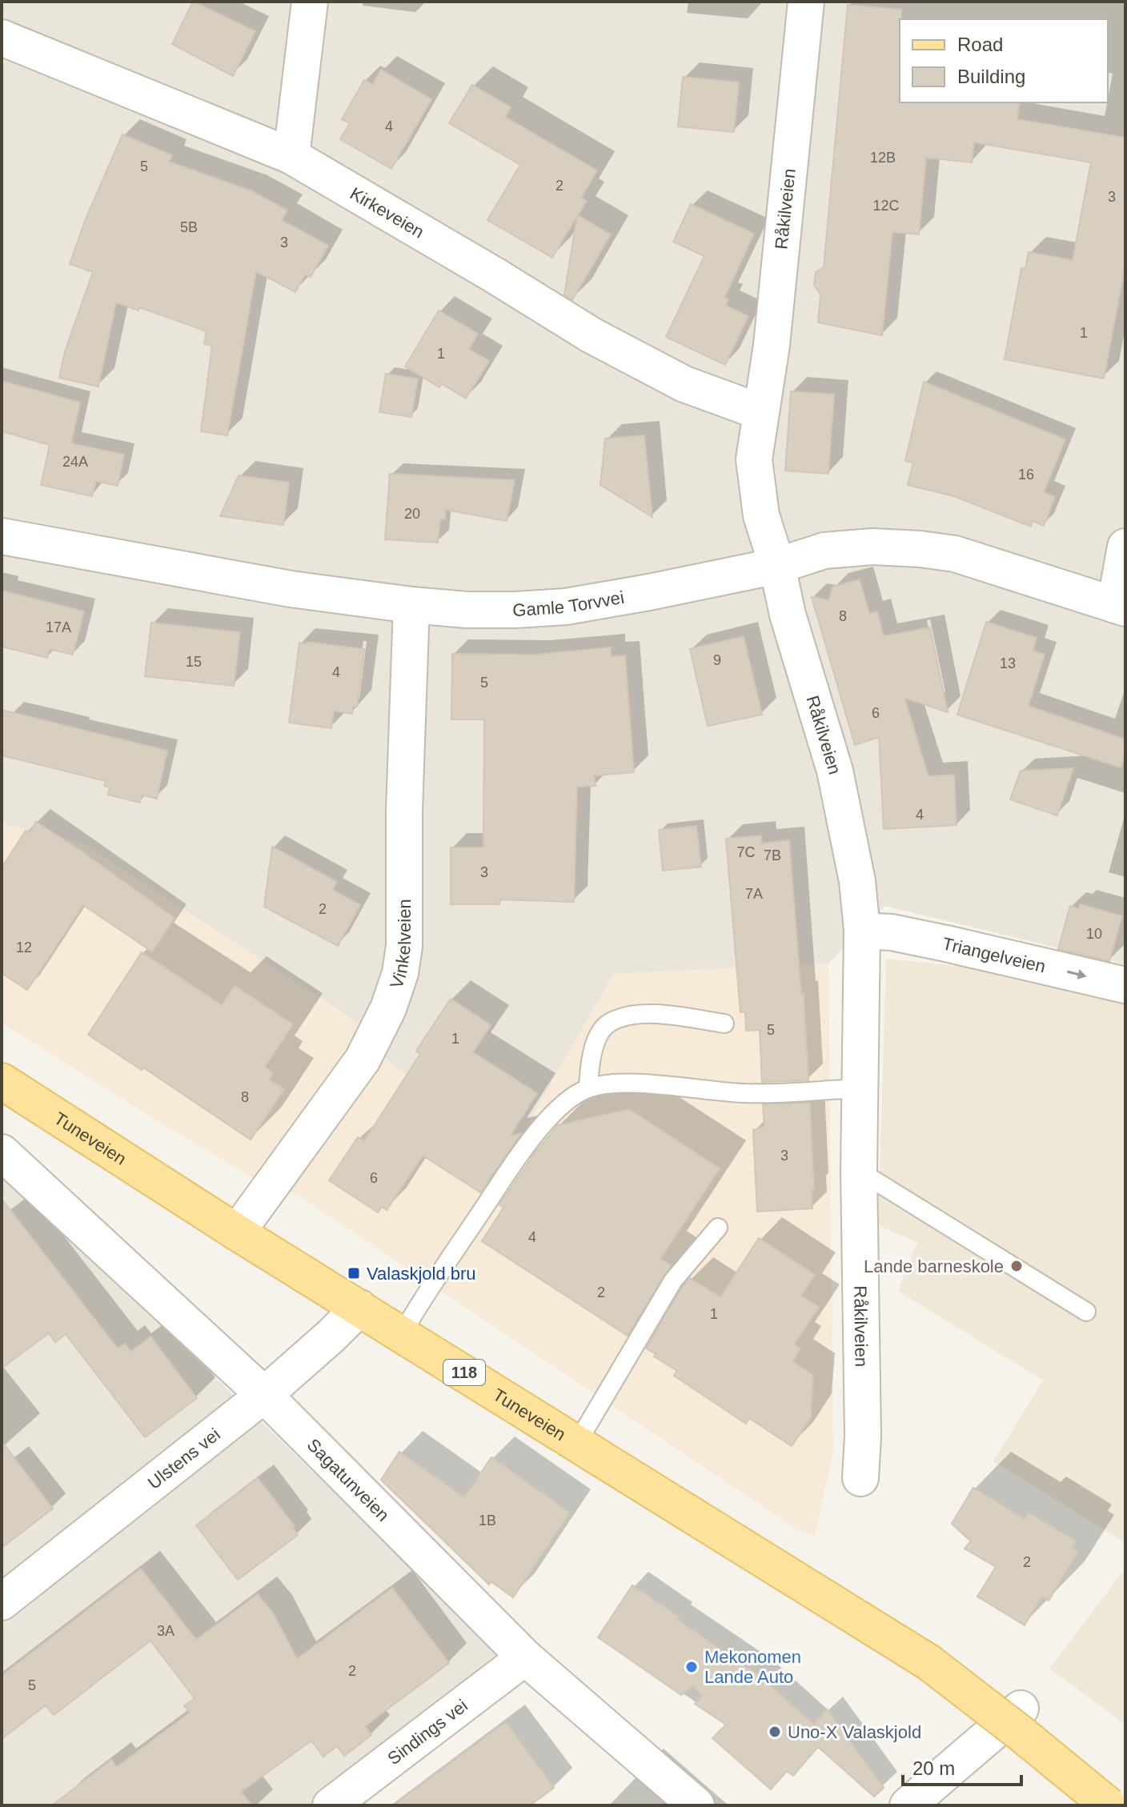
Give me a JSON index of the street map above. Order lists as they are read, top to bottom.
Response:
{
  "streets": {
    "main road": ["Tuneveien", "118"],
    "street": [
      "Råkilveien",
      "Kirkeveien",
      "Gamle Torvvei",
      "Vinkelveien",
      "Triangelveien",
      "Ulstens vei",
      "Sagatunveien",
      "Sindings vei"
    ]
  },
  "crossings": [
    ["Råkilveien", "Kirkeveien"],
    ["Råkilveien", "Gamle Torvvei"],
    ["Råkilveien", "Triangelveien"],
    ["Gamle Torvvei", "Vinkelveien"],
    ["Vinkelveien", "Tuneveien"],
    ["Tuneveien", "Ulstens vei"],
    ["Ulstens vei", "Sagatunveien"],
    ["Sagatunveien", "Sindings vei"]
  ],
  "one_way": ["Triangelveien"],
  "places": {
    "other": ["Lande barneskole", "Mekonomen Lande Auto", "Uno-X Valaskjold"],
    "transit": ["Valaskjold bru"]
  },
  "house_numbers": [
    "4",
    "12B",
    "5",
    "2",
    "3",
    "12C",
    "5B",
    "3",
    "1",
    "1",
    "24A",
    "16",
    "20",
    "8",
    "17A",
    "9",
    "15",
    "13",
    "4",
    "5",
    "6",
    "4",
    "7C",
    "7B",
    "3",
    "7A",
    "2",
    "10",
    "12",
    "5",
    "1",
    "8",
    "3",
    "6",
    "4",
    "2",
    "1",
    "1B",
    "2",
    "3A",
    "2",
    "5"
  ],
  "legend": ["Road", "Building"],
  "scale_bar": "20 m"
}
